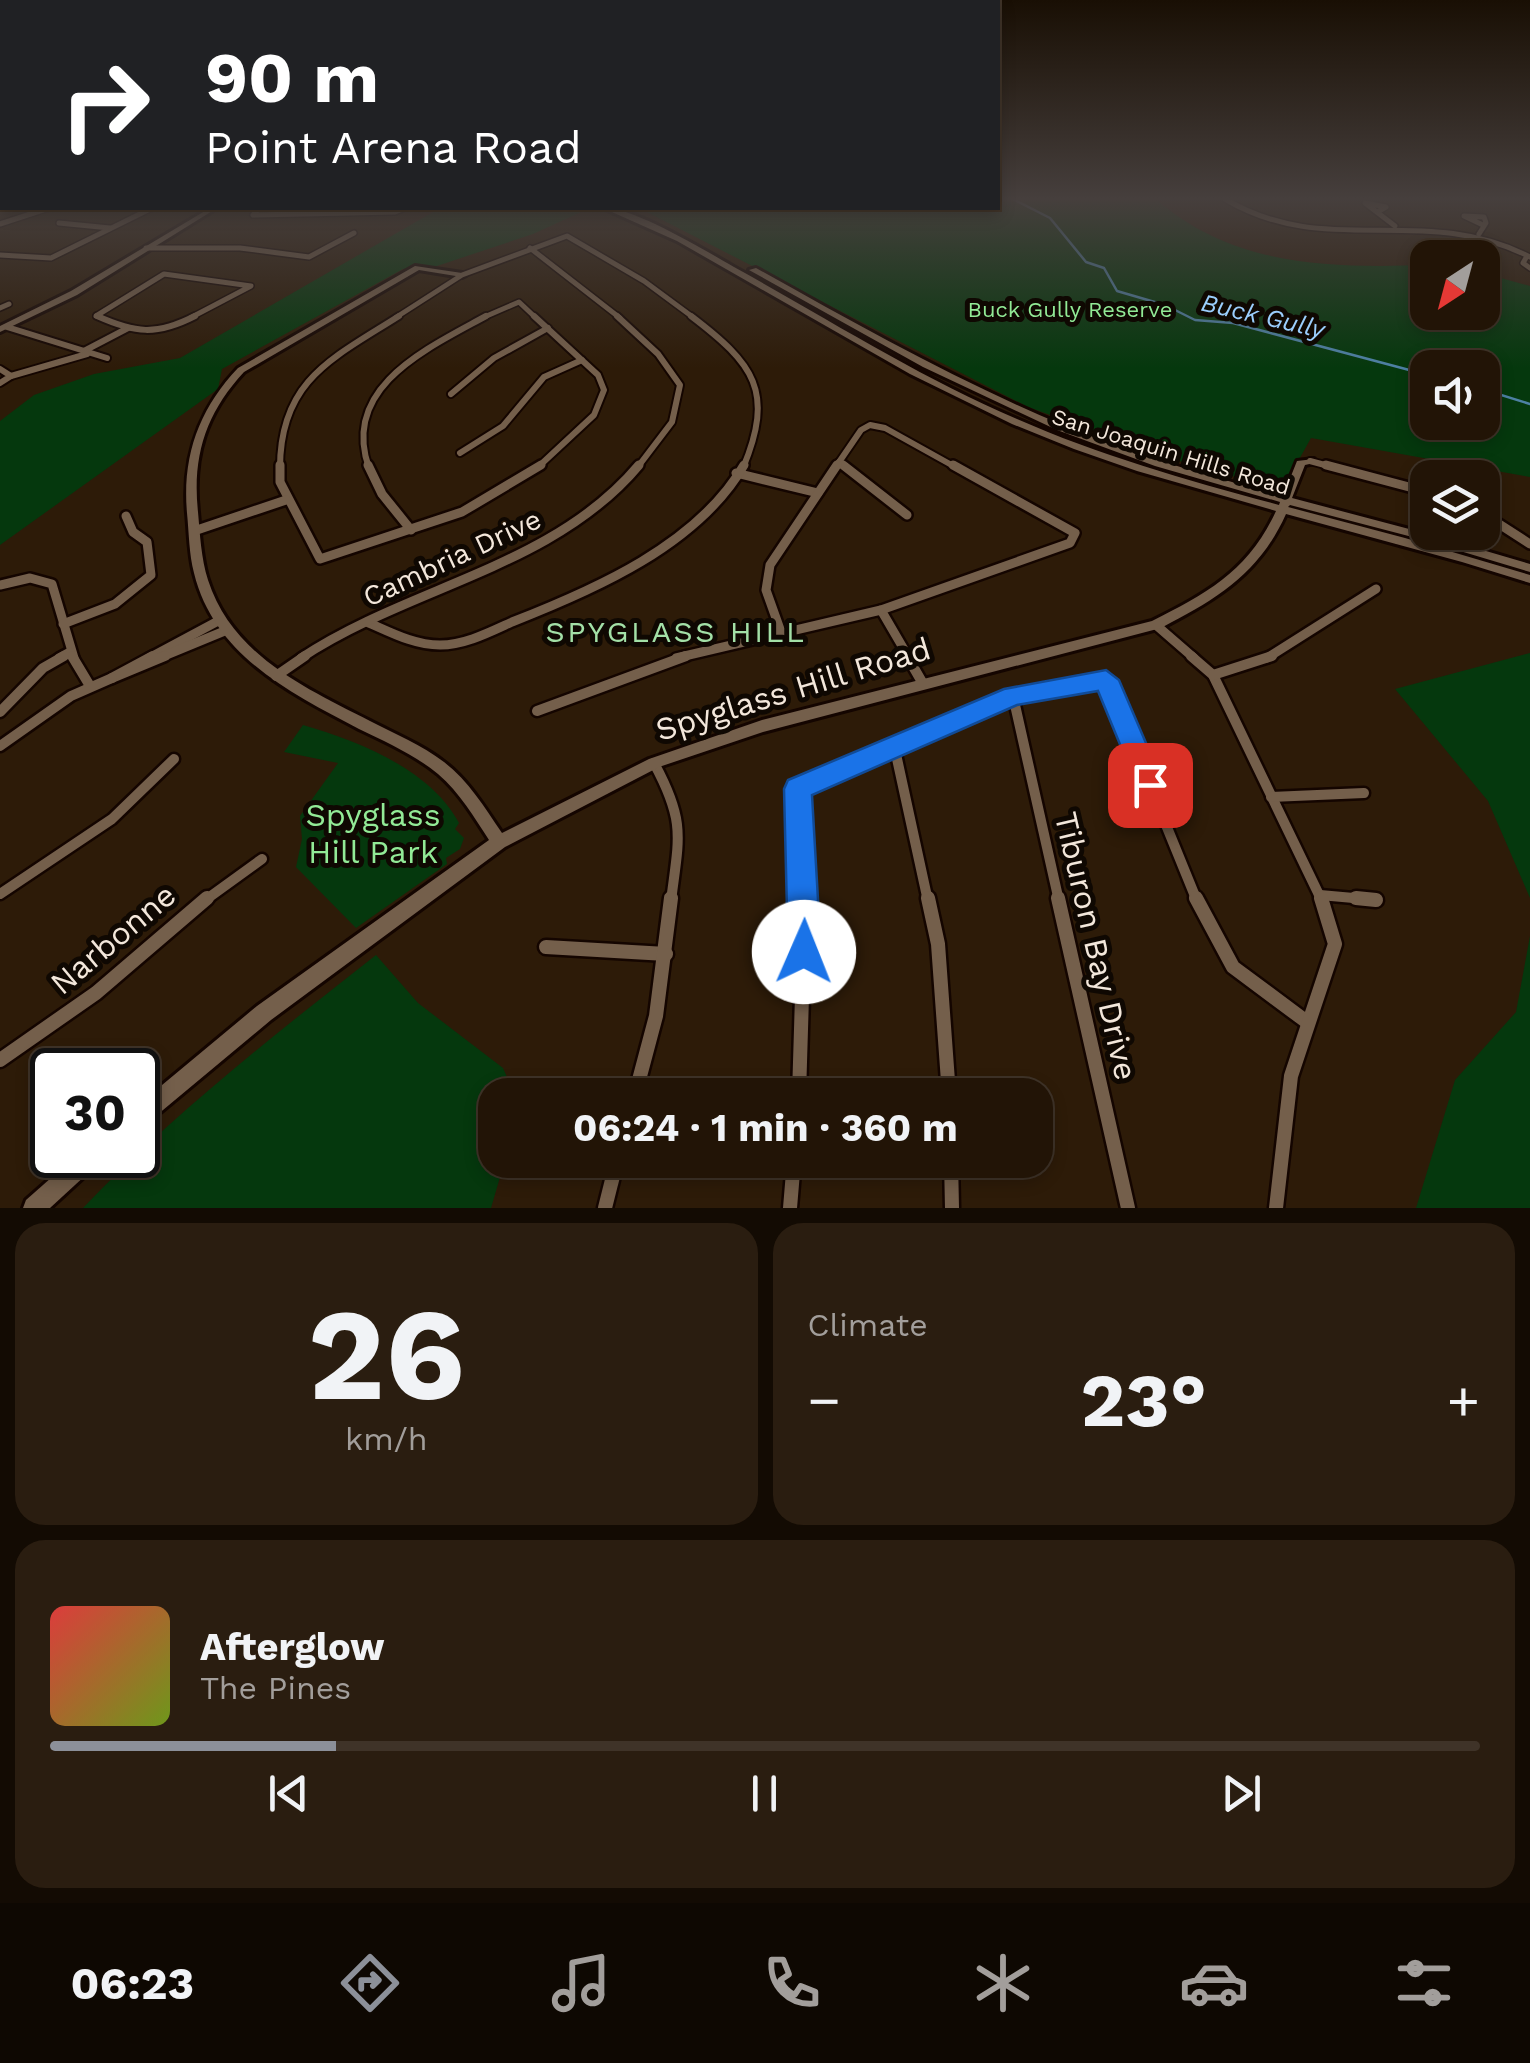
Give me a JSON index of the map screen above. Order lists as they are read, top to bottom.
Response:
{
  "streets": {
    "main road": ["San Joaquin Hills Road", "Spyglass Hill Road"],
    "street": ["Cambria Drive", "Narbonne", "Tiburon Bay Drive"]
  },
  "crossings": [
    ["San Joaquin Hills Road", "Spyglass Hill Road"]
  ],
  "districts": ["SPYGLASS HILL"],
  "water": ["Buck Gully"],
  "parks": ["Buck Gully Reserve", "Spyglass Hill Park"],
  "north": "bottom left",
  "page": {
    "turn": ["90 m", "Point Arena Road"],
    "limit": "30",
    "trip": "06:24 · 1 min · 360 m",
    "tile": [
      ["26", "km/h"],
      "Climate"
    ],
    "heat": ["−", "23°", "+"],
    "song": ["Afterglow", "The Pines"],
    "tabs": "06:23"
  }
}
